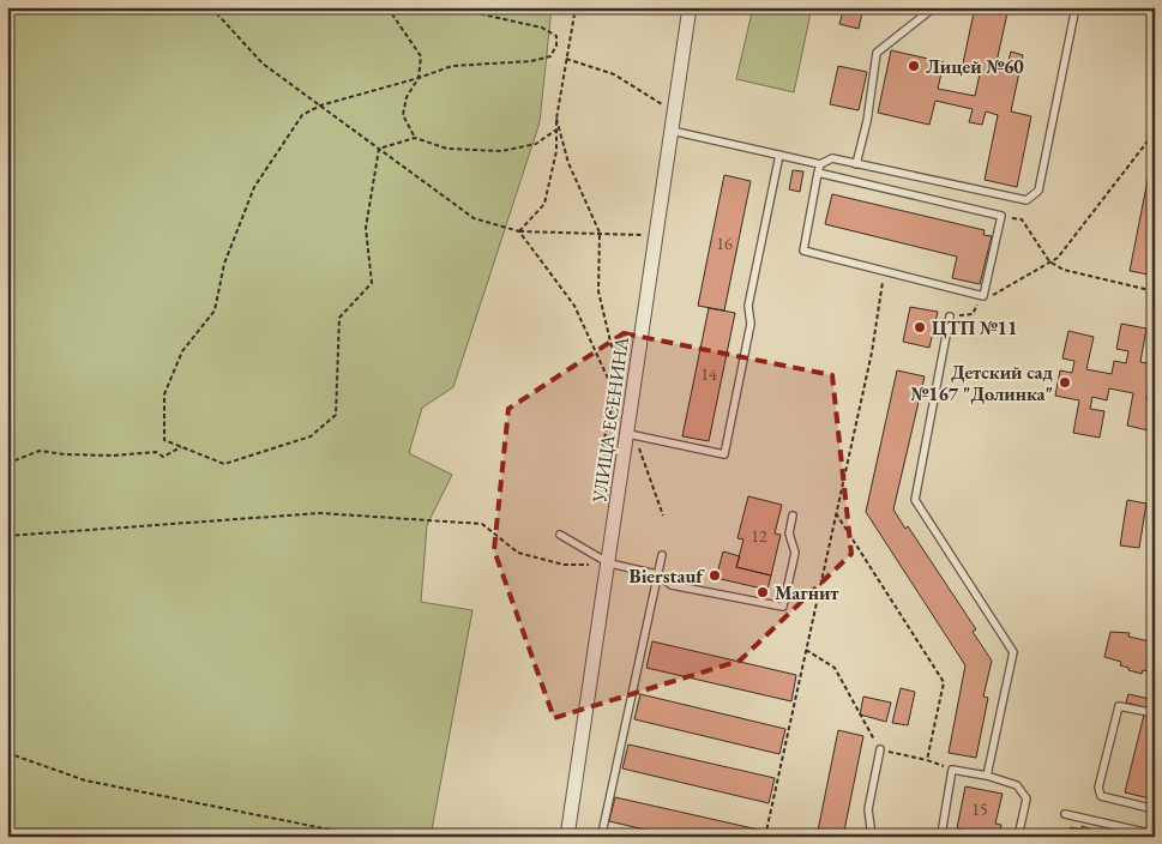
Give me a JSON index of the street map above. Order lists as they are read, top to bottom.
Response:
{
  "streets": {
    "street": ["УЛИЦА ЕСЕНИНА"]
  },
  "places": [
    "Лицей №60",
    "ЦТП №11",
    "Детский сад №167 \"Долинка\"",
    "Bierstauf",
    "Магнит"
  ],
  "house_numbers": [
    "16",
    "14",
    "12",
    "15"
  ]
}
